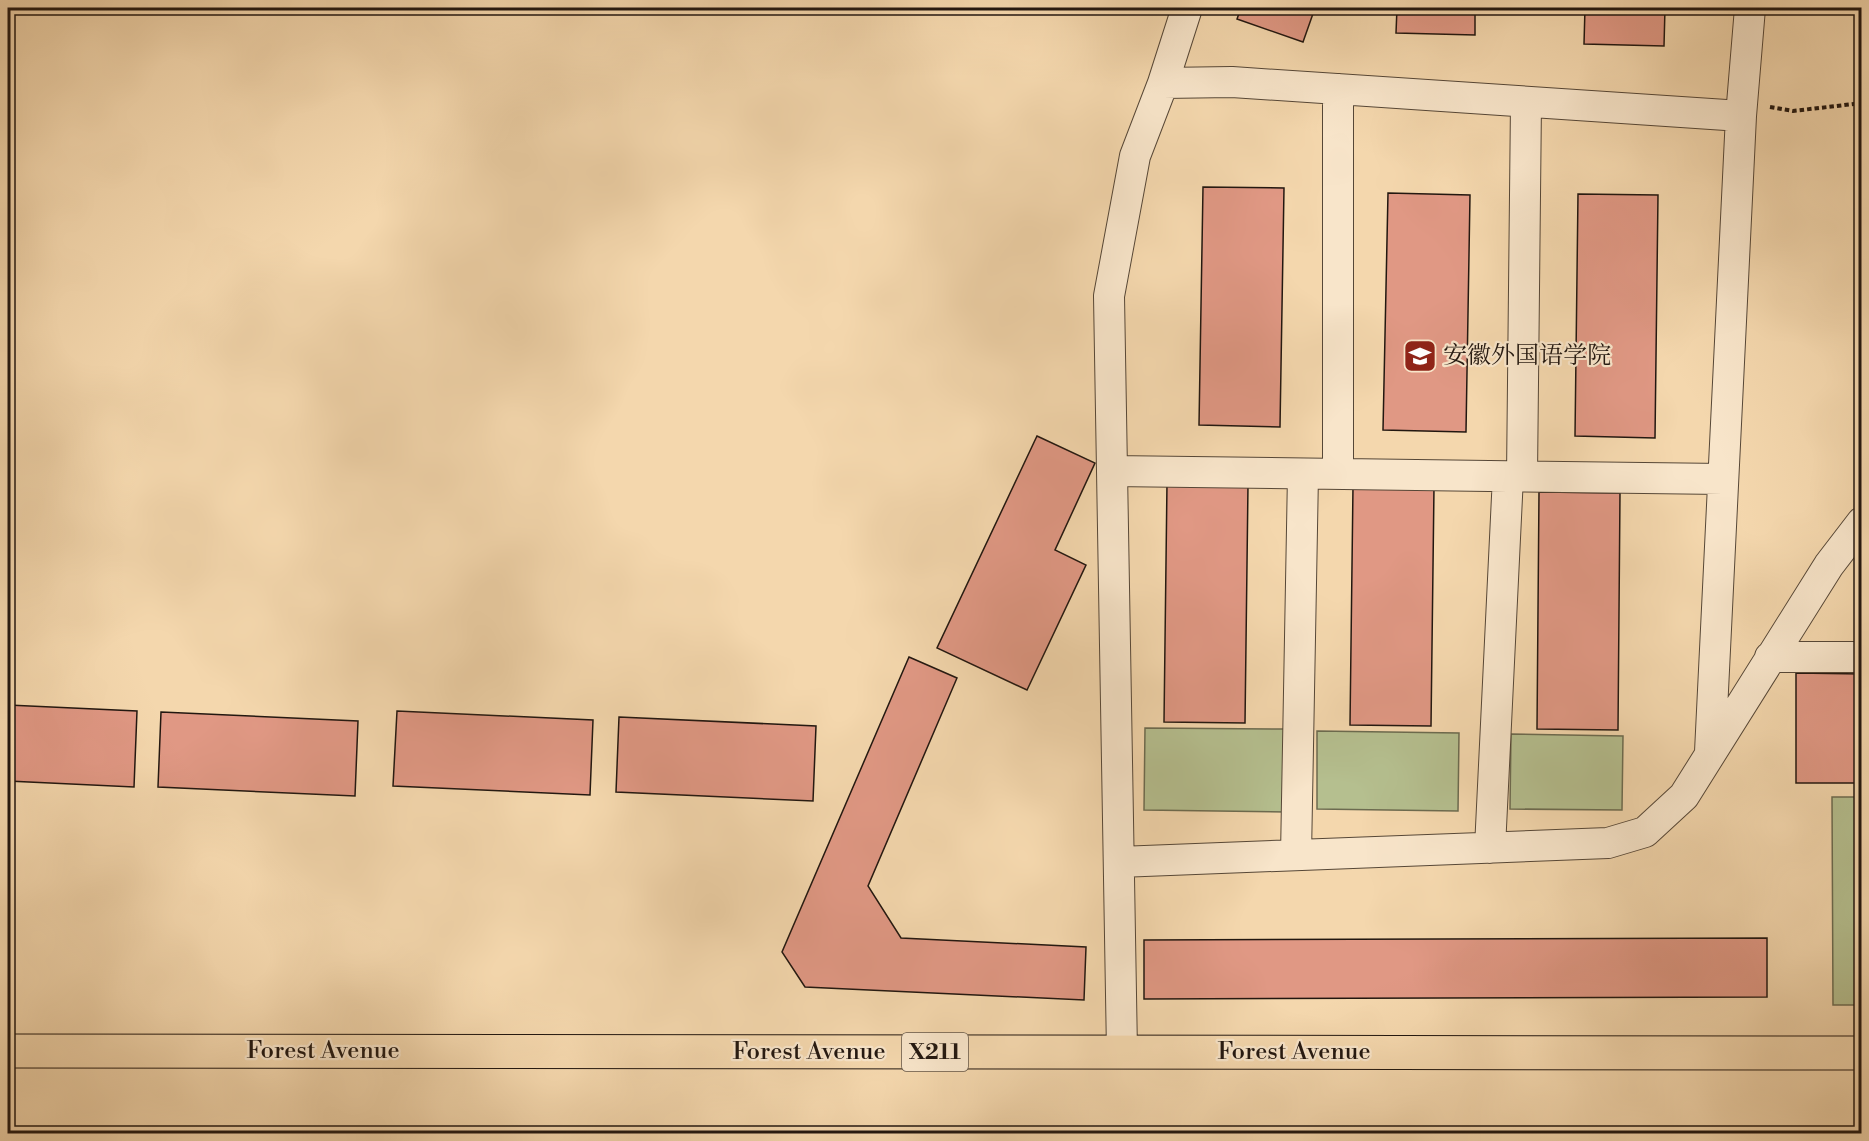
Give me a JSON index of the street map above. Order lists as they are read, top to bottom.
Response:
{
  "streets": {
    "main road": ["Forest Avenue", "X211"]
  },
  "places": {
    "school or university": ["安徽外国语学院"]
  }
}
